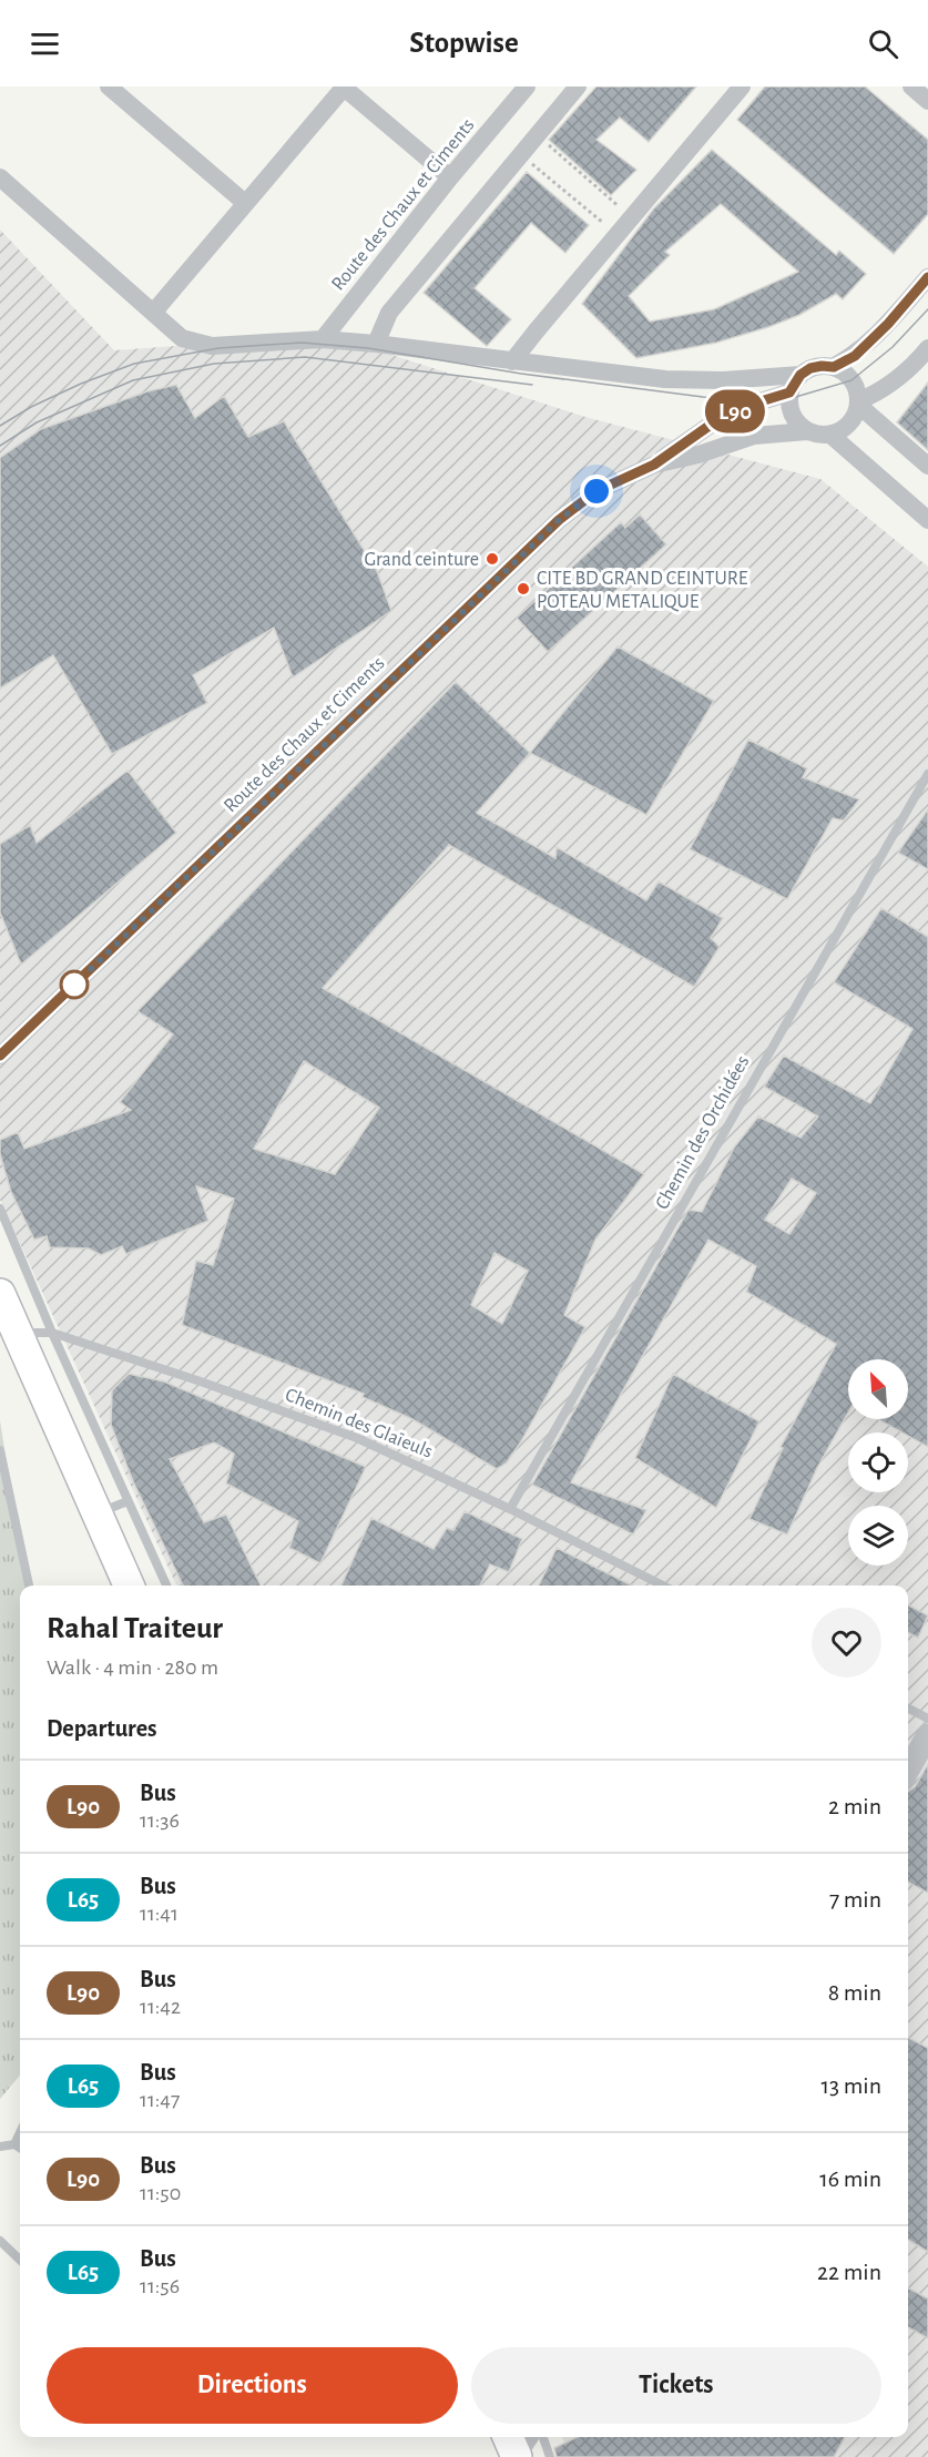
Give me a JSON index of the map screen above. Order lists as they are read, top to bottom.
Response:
{
  "streets": {
    "street": ["Route des Chaux et Ciments"],
    "lane": ["Chemin des Orchidées", "Chemin des Glaïeuls"]
  },
  "crossings": [
    ["Chemin des Orchidées", "Chemin des Glaïeuls"]
  ],
  "places": ["Grand ceinture", "CITE BD GRAND CEINTURE POTEAU METALIQUE"],
  "lines": ["bus line L90"],
  "north": "top left",
  "page": {
    "header": "Stopwise",
    "on_map": "L90",
    "heading": [
      ["Rahal Traiteur", "Walk · 4 min · 280 m"],
      "Departures"
    ],
    "list": [
      {
        "mark": "L90",
        "name": "Bus",
        "note": "11:36",
        "value": "2 min"
      },
      {
        "mark": "L65",
        "name": "Bus",
        "note": "11:41",
        "value": "7 min"
      },
      {
        "mark": "L90",
        "name": "Bus",
        "note": "11:42",
        "value": "8 min"
      },
      {
        "mark": "L65",
        "name": "Bus",
        "note": "11:47",
        "value": "13 min"
      },
      {
        "mark": "L90",
        "name": "Bus",
        "note": "11:50",
        "value": "16 min"
      },
      {
        "mark": "L65",
        "name": "Bus",
        "note": "11:56",
        "value": "22 min"
      }
    ],
    "buttons": ["Directions", "Tickets"]
  }
}
